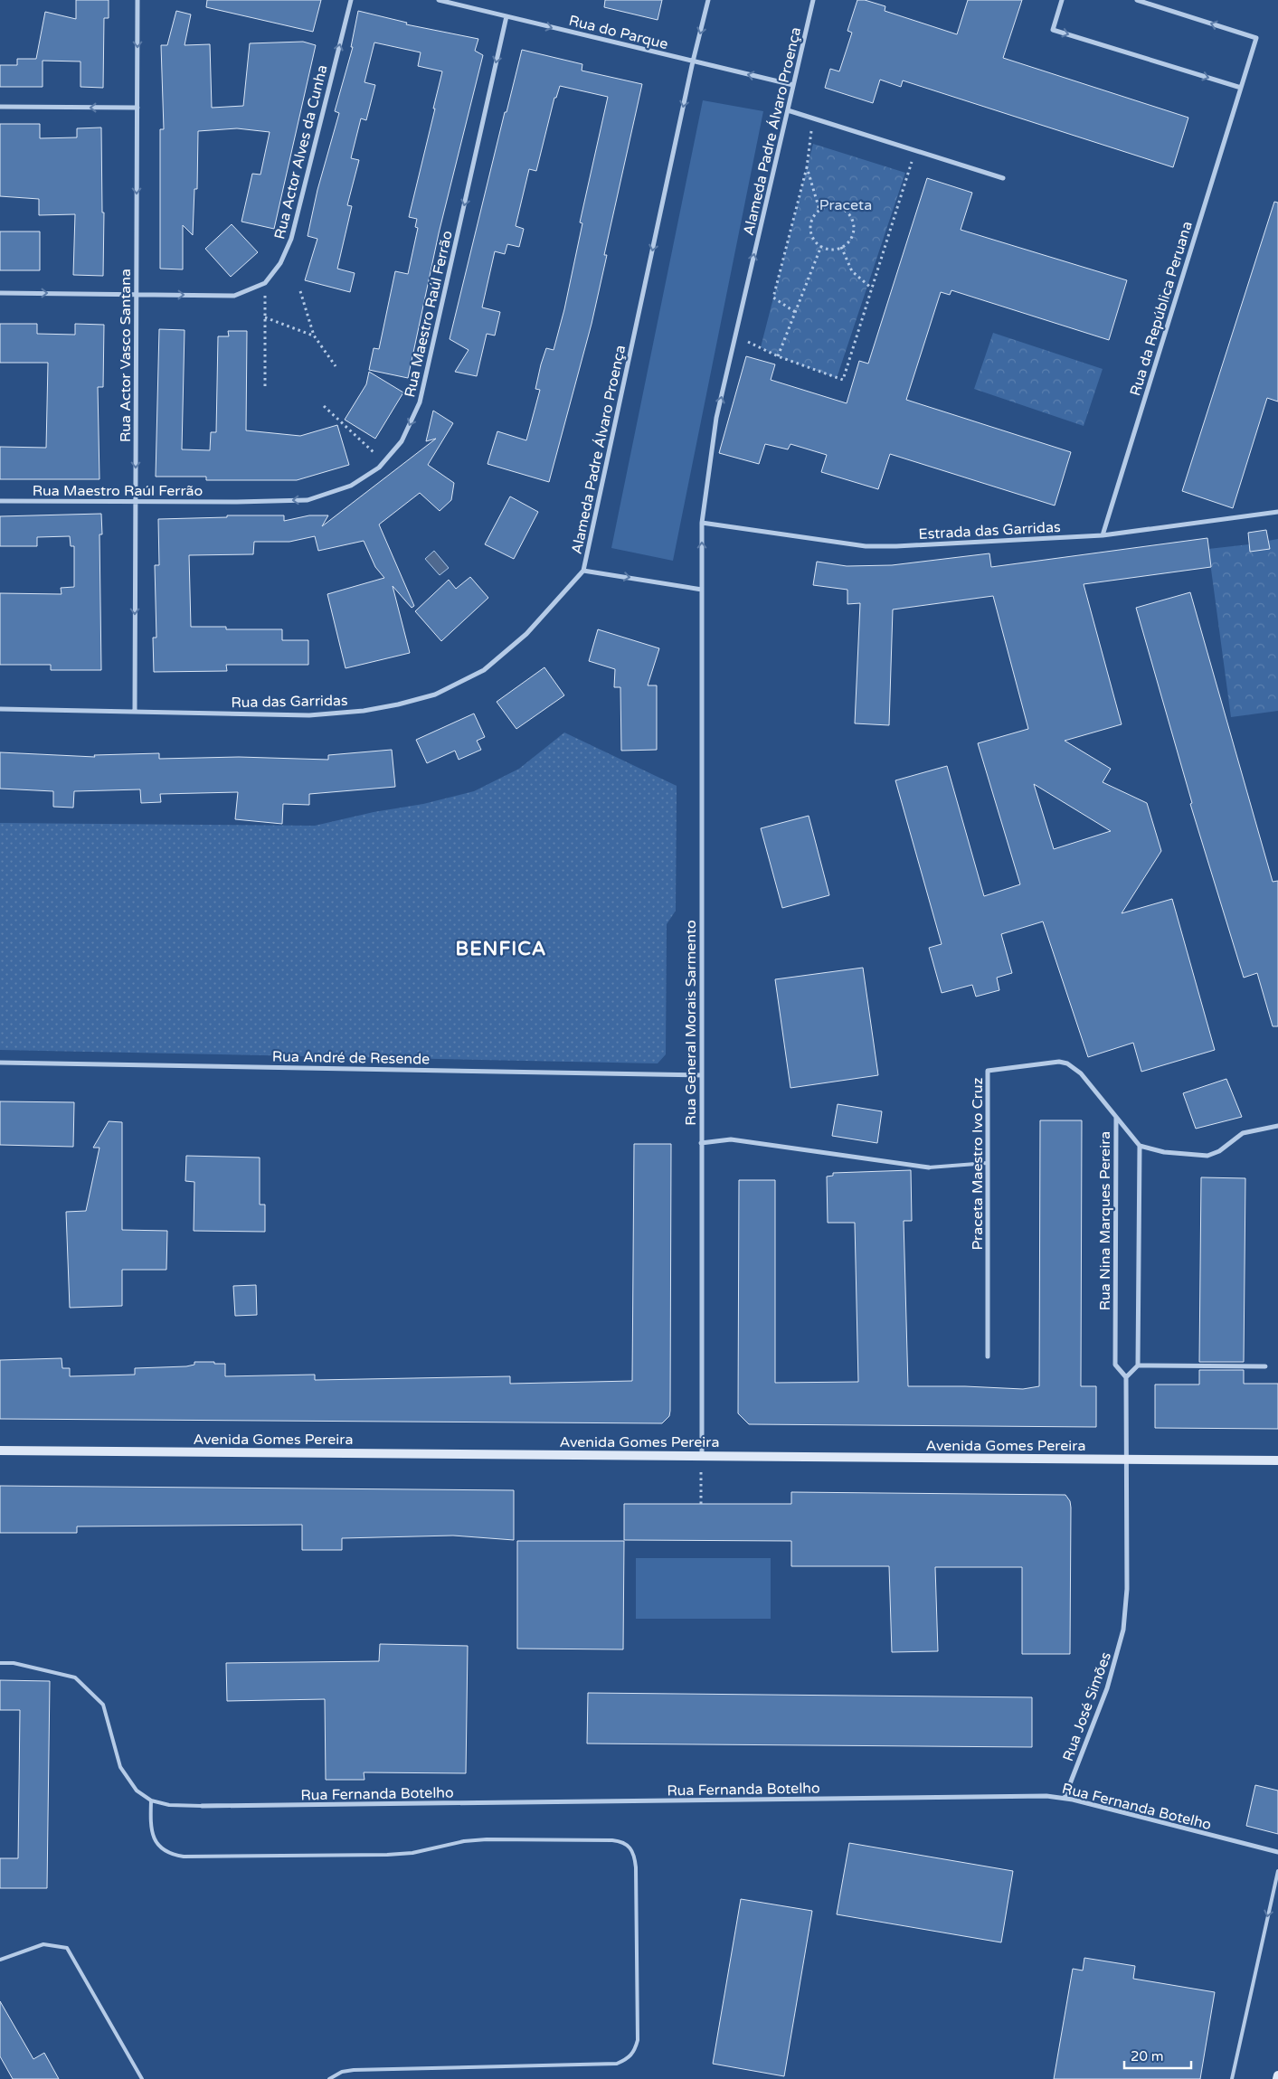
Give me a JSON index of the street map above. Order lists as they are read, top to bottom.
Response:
{
  "streets": {
    "street": [
      "Rua do Parque",
      "Alameda Padre Álvaro Proença",
      "Rua Actor Alves da Cunha",
      "Rua da República Peruana",
      "Rua Maestro Raúl Ferrão",
      "Rua Actor Vasco Santana",
      "Estrada das Garridas",
      "Rua das Garridas",
      "Rua General Morais Sarmento",
      "Rua André de Resende",
      "Praceta Maestro Ivo Cruz",
      "Rua Nina Marques Pereira",
      "Avenida Gomes Pereira",
      "Rua José Simões",
      "Rua Fernanda Botelho"
    ]
  },
  "crossings": [
    ["Rua do Parque", "Alameda Padre Álvaro Proença"],
    ["Rua do Parque", "Rua Maestro Raúl Ferrão"],
    ["Alameda Padre Álvaro Proença", "Estrada das Garridas"],
    ["Alameda Padre Álvaro Proença", "Rua das Garridas"],
    ["Alameda Padre Álvaro Proença", "Rua General Morais Sarmento"],
    ["Rua Actor Alves da Cunha", "Rua Actor Vasco Santana"],
    ["Rua da República Peruana", "Estrada das Garridas"],
    ["Rua Maestro Raúl Ferrão", "Rua Actor Vasco Santana"],
    ["Rua Actor Vasco Santana", "Rua das Garridas"],
    ["Rua General Morais Sarmento", "Rua André de Resende"],
    ["Rua General Morais Sarmento", "Avenida Gomes Pereira"],
    ["Praceta Maestro Ivo Cruz", "Rua Nina Marques Pereira"],
    ["Avenida Gomes Pereira", "Rua José Simões"],
    ["Rua José Simões", "Rua Fernanda Botelho"]
  ],
  "one_way": ["Rua Actor Alves da Cunha", "Rua Maestro Raúl Ferrão", "Rua Actor Vasco Santana"],
  "districts": ["BENFICA"],
  "parks": ["Praceta"],
  "scale_bar": "20 m"
}
